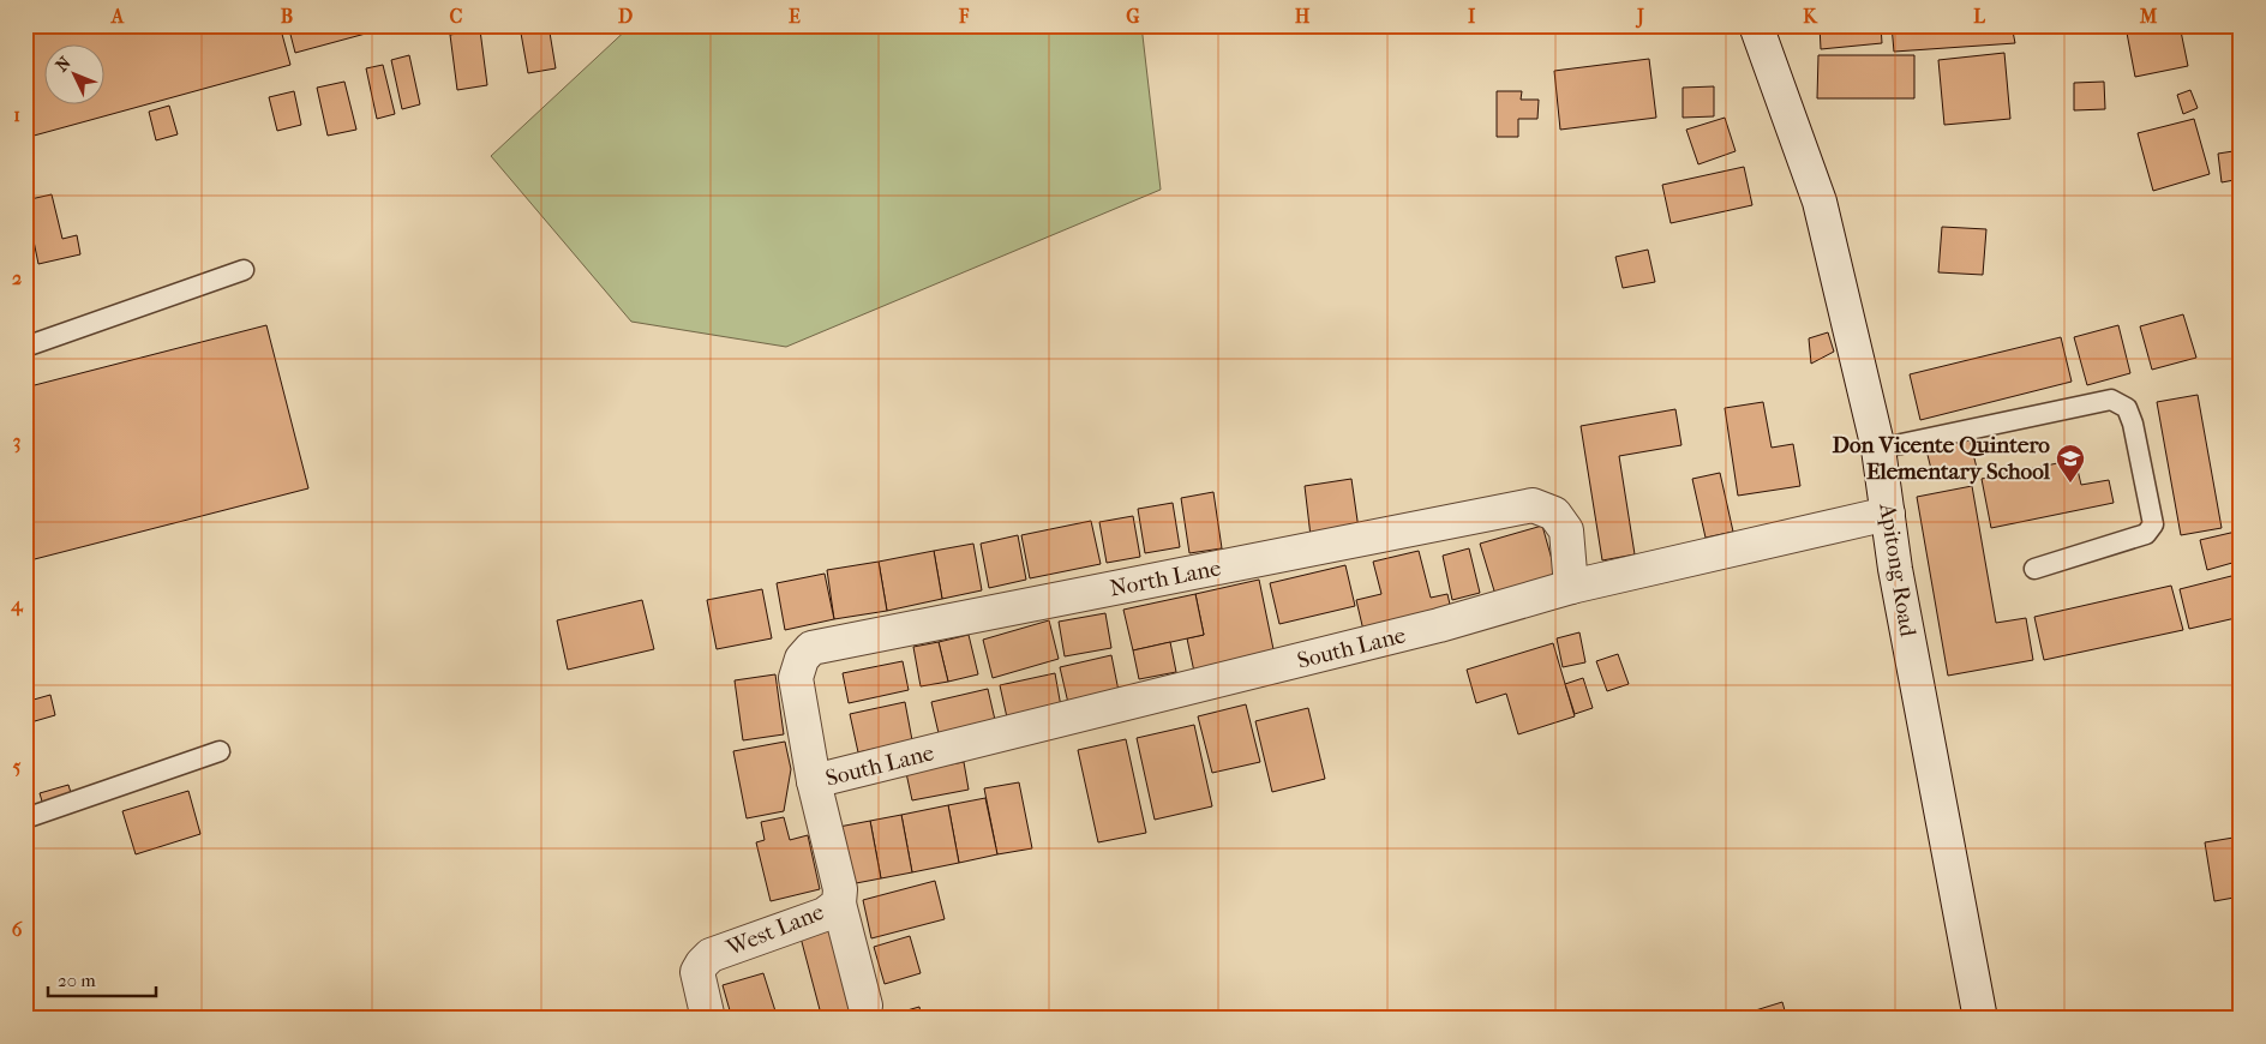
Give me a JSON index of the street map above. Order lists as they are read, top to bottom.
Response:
{
  "streets": {
    "street": [
      "Apitong Road",
      "North Lane",
      "South Lane",
      "West Lane"
    ]
  },
  "crossings": [
    ["Apitong Road", "South Lane"],
    ["North Lane", "South Lane"],
    ["North Lane", "West Lane"],
    ["South Lane", "West Lane"]
  ],
  "places": {
    "school or university": ["Don Vicente Quintero Elementary School"]
  },
  "scale_bar": "20 m",
  "north": "top left",
  "grid": {
    "columns": [
      "A",
      "B",
      "C",
      "D",
      "E",
      "F",
      "G",
      "H",
      "I",
      "J",
      "K",
      "L",
      "M"
    ],
    "rows": [
      "1",
      "2",
      "3",
      "4",
      "5",
      "6"
    ]
  }
}
